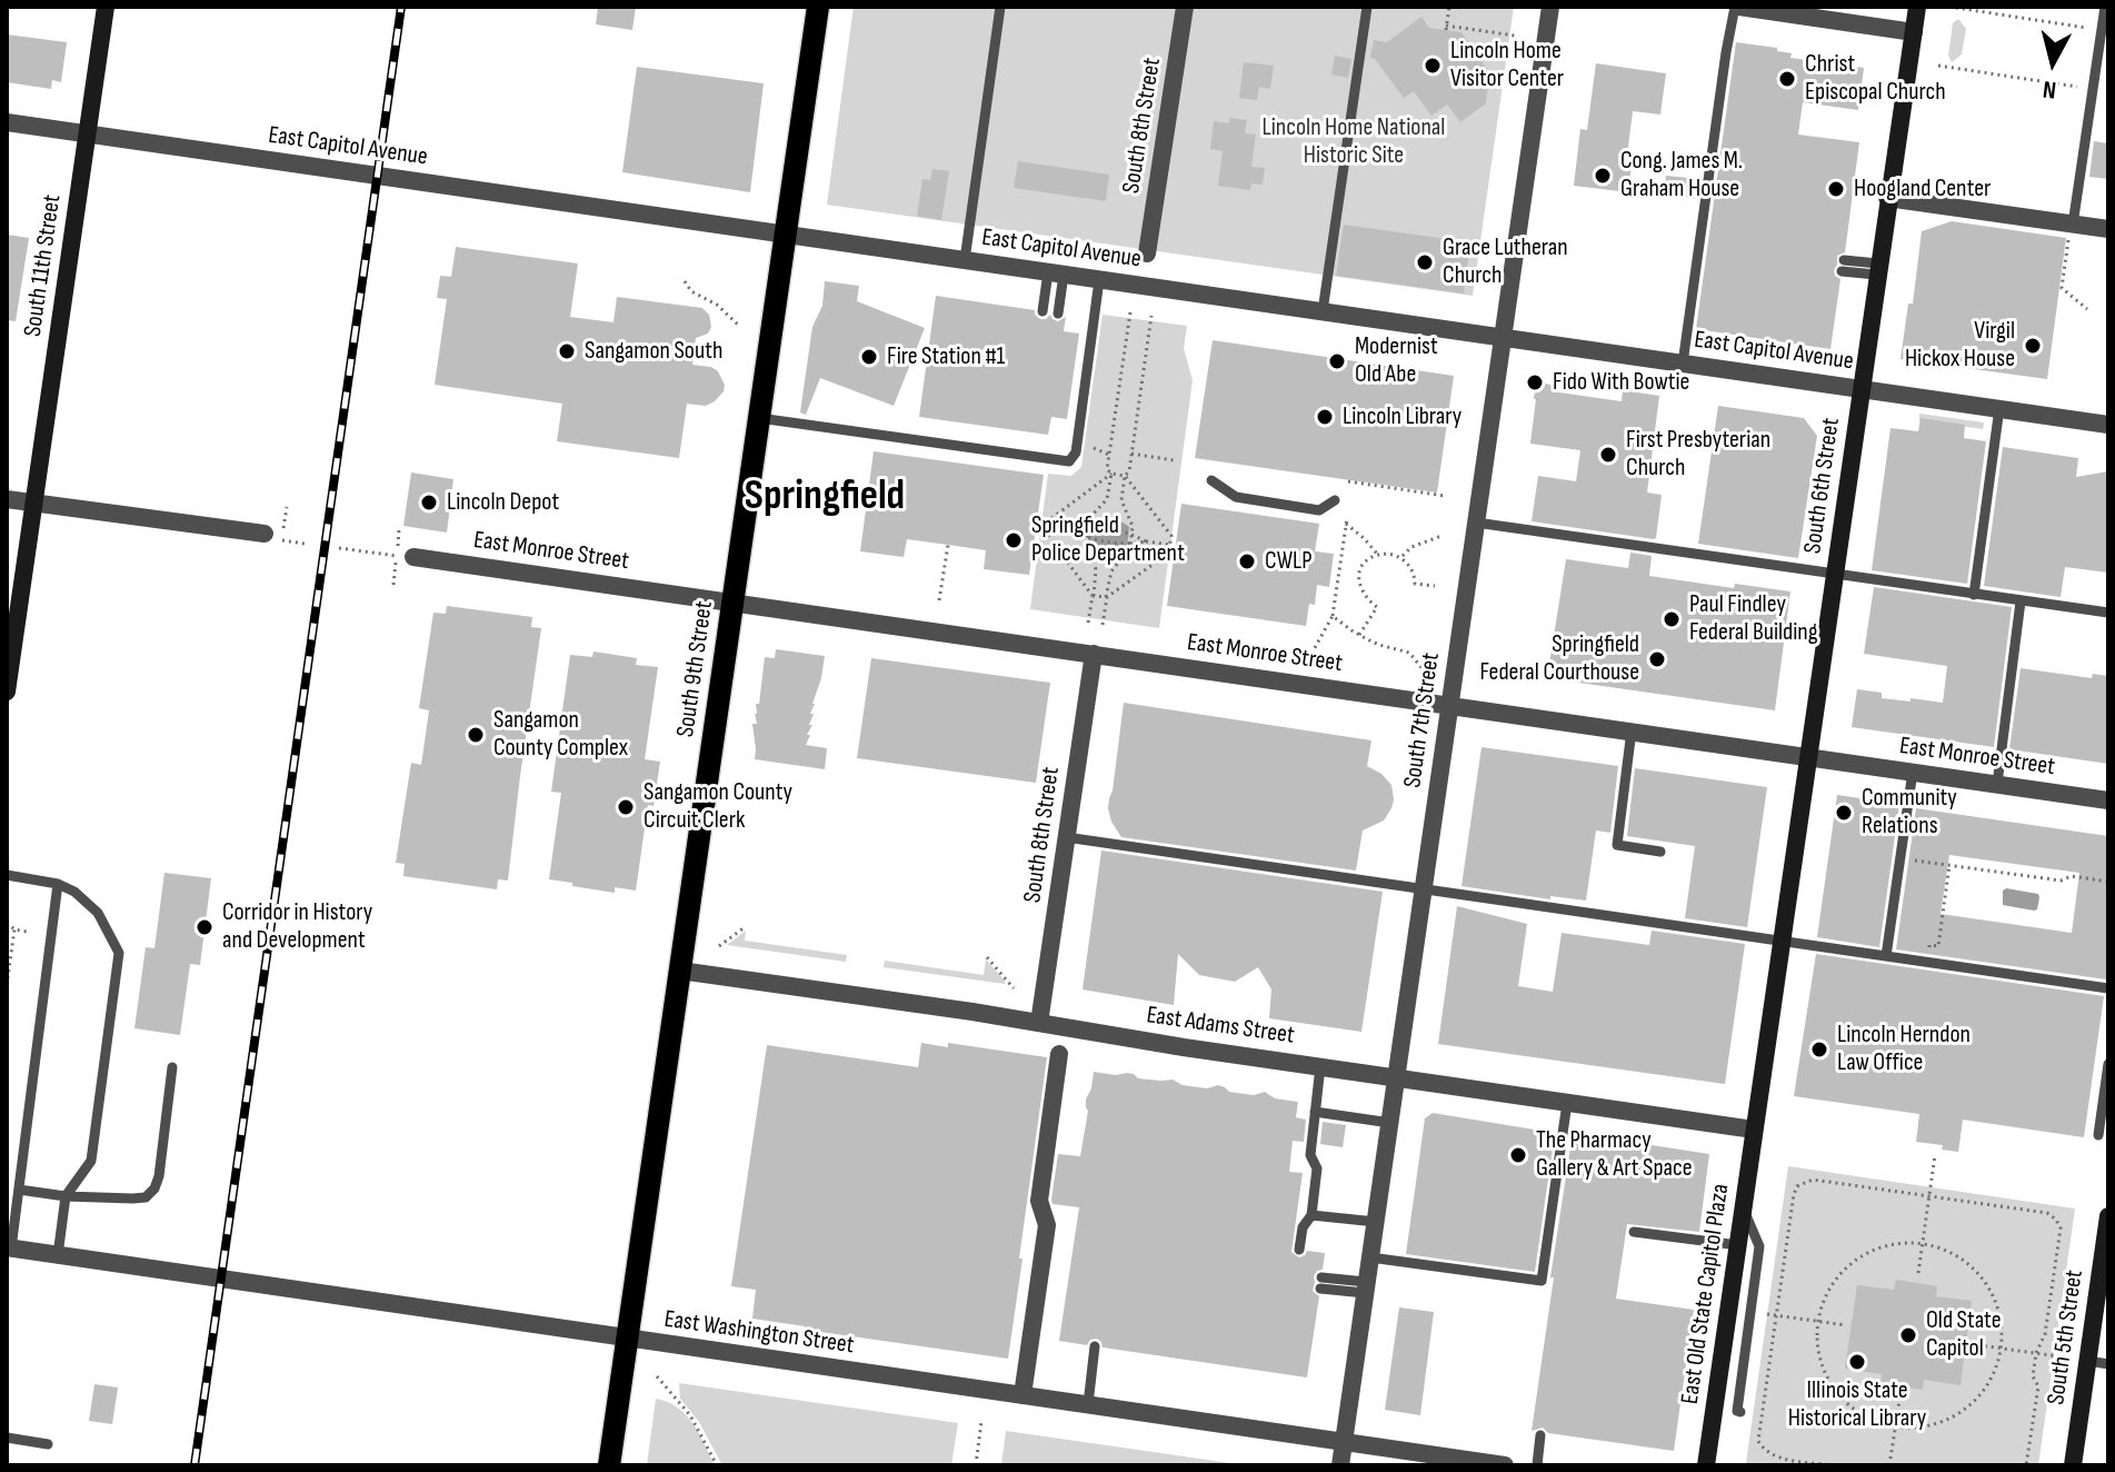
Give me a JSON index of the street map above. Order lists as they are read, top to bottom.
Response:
{
  "streets": {
    "main road": [
      "South 11th Street",
      "South 6th Street",
      "South 9th Street",
      "East Old State Capitol Plaza",
      "South 5th Street"
    ],
    "street": [
      "South 8th Street",
      "East Capitol Avenue",
      "East Monroe Street",
      "South 7th Street",
      "East Adams Street",
      "East Washington Street"
    ]
  },
  "crossings": [
    ["South 8th Street", "East Monroe Street"],
    ["South 8th Street", "East Adams Street"],
    ["East Capitol Avenue", "South 11th Street"],
    ["East Capitol Avenue", "South 6th Street"],
    ["East Capitol Avenue", "South 9th Street"],
    ["East Capitol Avenue", "South 7th Street"],
    ["South 6th Street", "East Monroe Street"],
    ["South 6th Street", "East Adams Street"],
    ["South 6th Street", "East Old State Capitol Plaza"],
    ["East Monroe Street", "South 9th Street"],
    ["East Monroe Street", "South 7th Street"],
    ["South 9th Street", "East Adams Street"],
    ["South 9th Street", "East Washington Street"],
    ["South 7th Street", "East Adams Street"],
    ["South 7th Street", "East Washington Street"],
    ["East Adams Street", "East Old State Capitol Plaza"]
  ],
  "districts": ["Springfield"],
  "parks": ["Lincoln Home National Historic Site"],
  "places": [
    "Lincoln Home Visitor Center",
    "Christ Episcopal Church",
    "Cong. James M. Graham House",
    "Hoogland Center",
    "Grace Lutheran Church",
    "Virgil Hickox House",
    "Sangamon South",
    "Fire Station #1",
    "Modernist Old Abe",
    "Fido With Bowtie",
    "Lincoln Library",
    "First Presbyterian Church",
    "Lincoln Depot",
    "Springfield Police Department",
    "CWLP",
    "Paul Findley Federal Building",
    "Springfield Federal Courthouse",
    "Sangamon County Complex",
    "Sangamon County Circuit Clerk",
    "Community Relations",
    "Corridor in History and Development",
    "Lincoln Herndon Law Office",
    "The Pharmacy Gallery & Art Space",
    "Old State Capitol",
    "Illinois State Historical Library"
  ],
  "north": "bottom"
}
